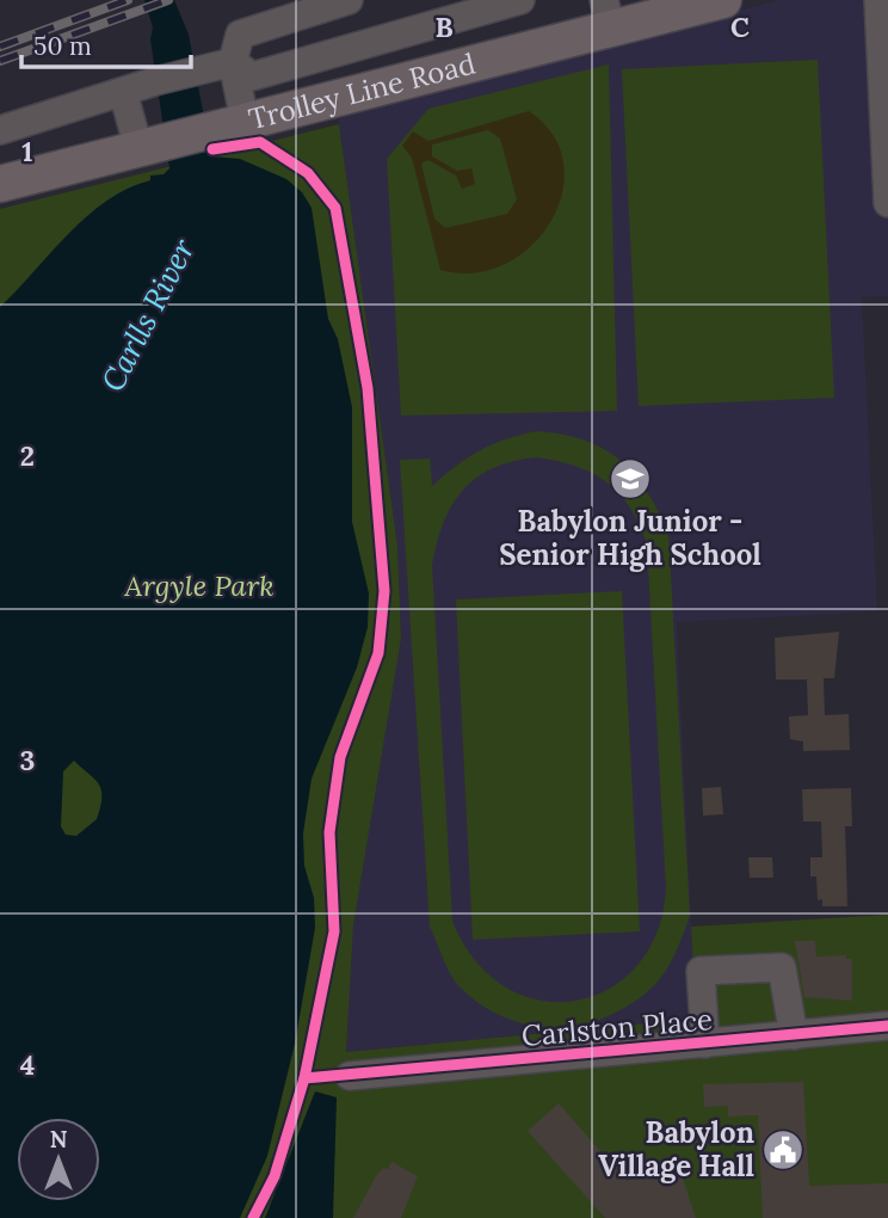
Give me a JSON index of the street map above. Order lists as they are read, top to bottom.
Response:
{
  "streets": {
    "main road": ["Trolley Line Road"],
    "street": ["Carlston Place"]
  },
  "water": ["Carlls River"],
  "parks": ["Argyle Park"],
  "places": {
    "school or university": ["Babylon Junior - Senior High School"],
    "public building": ["Babylon Village Hall"]
  },
  "scale_bar": "50 m",
  "north": "top",
  "grid": {
    "columns": ["B", "C"],
    "rows": [
      "1",
      "2",
      "3",
      "4"
    ]
  }
}
